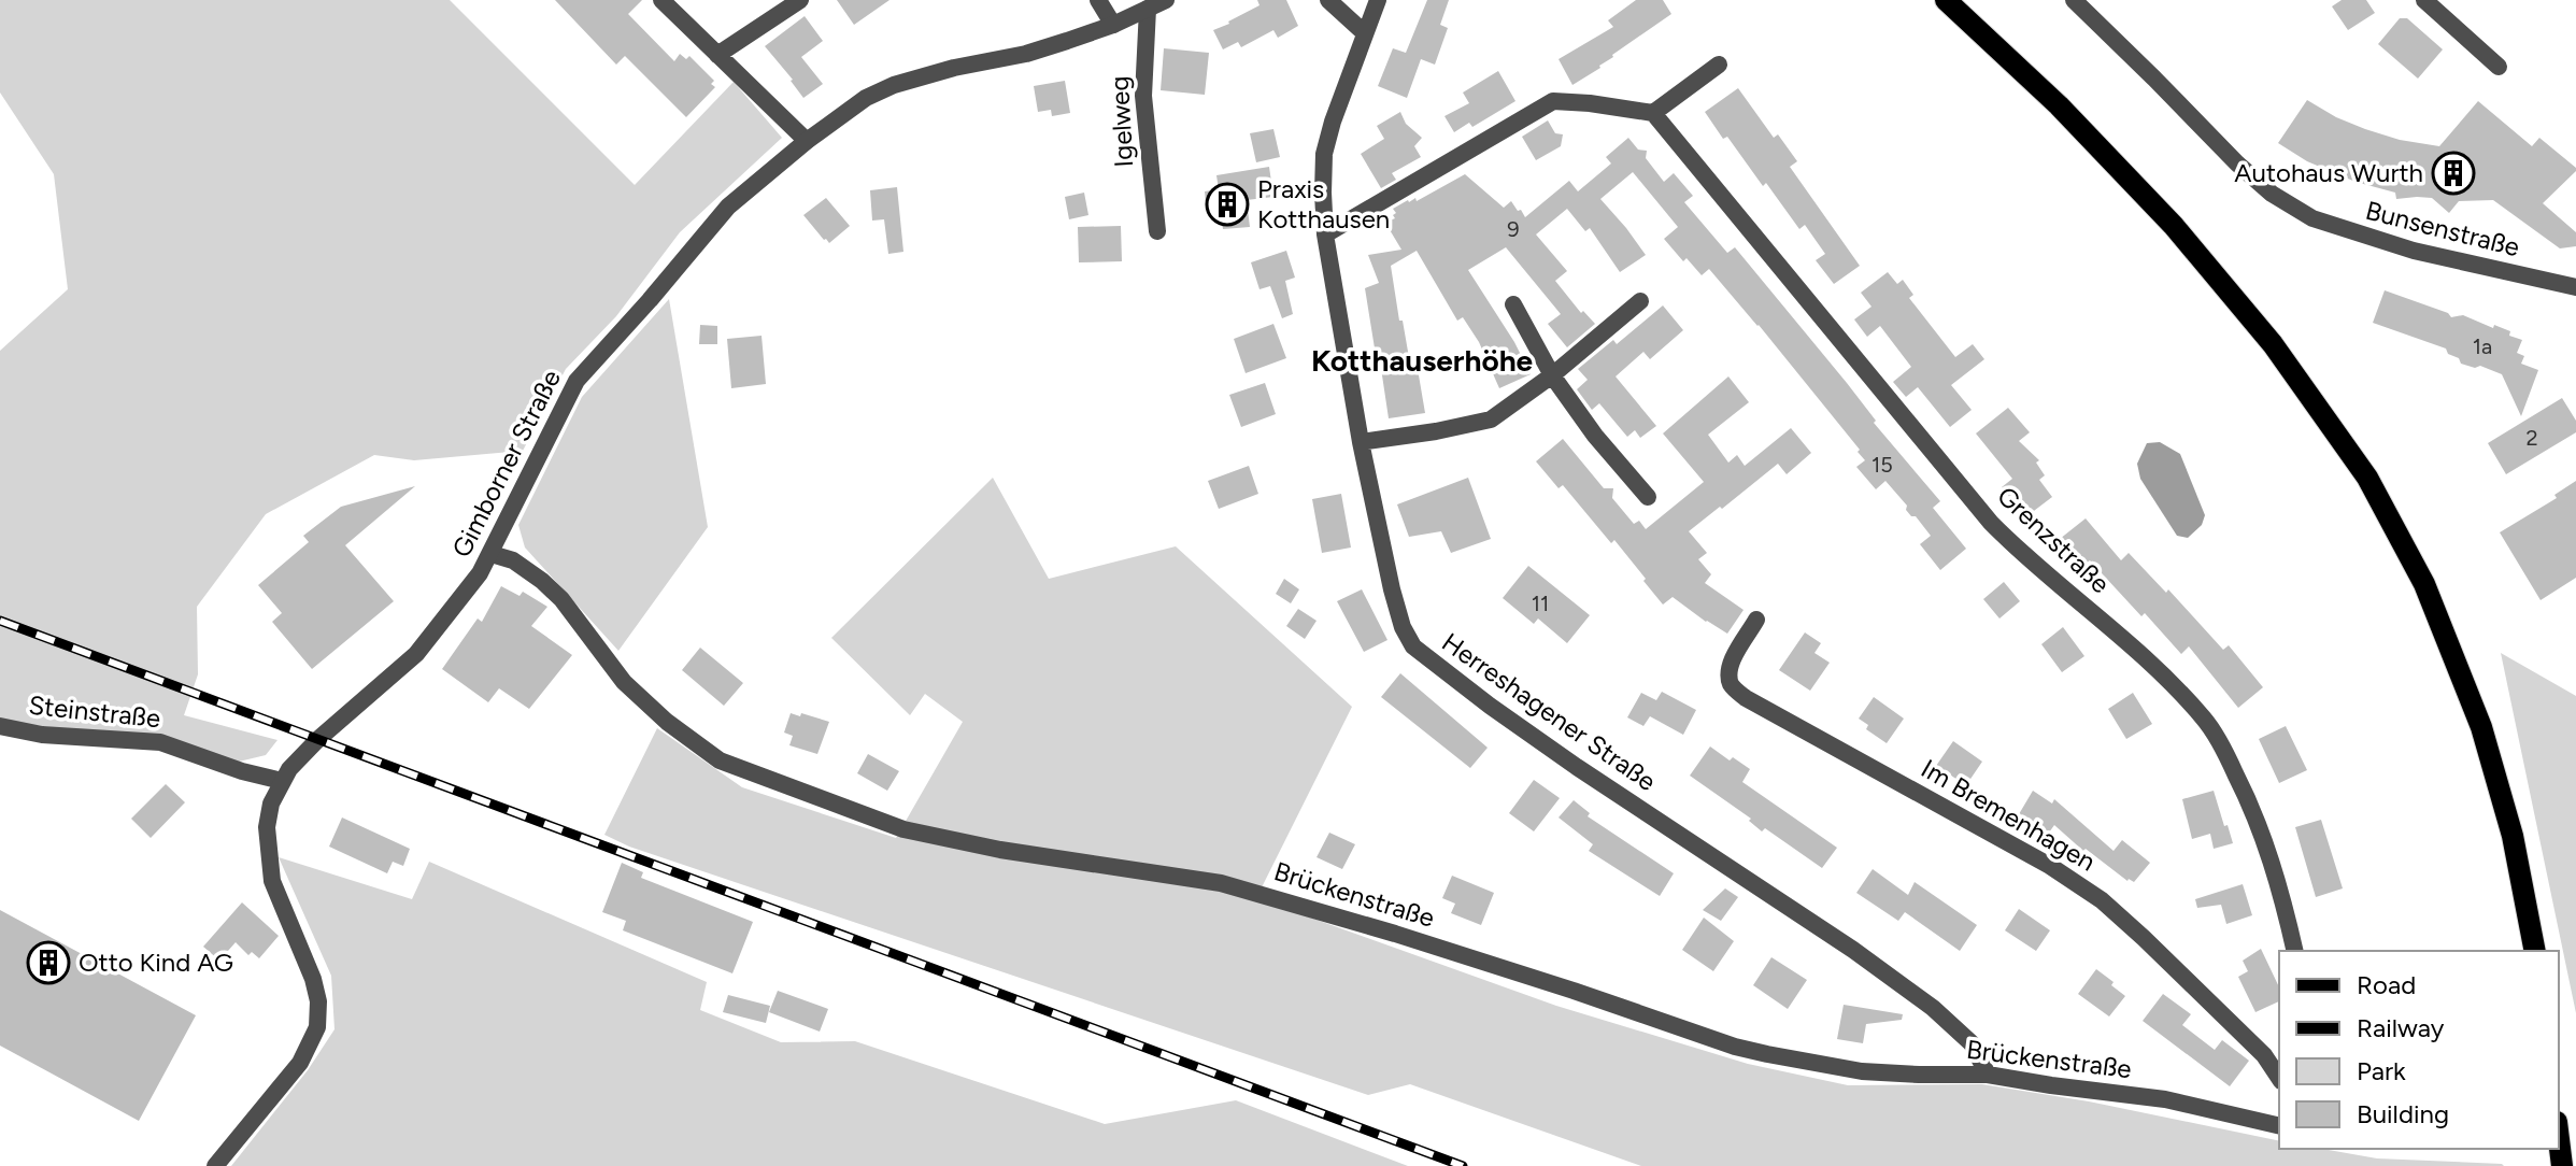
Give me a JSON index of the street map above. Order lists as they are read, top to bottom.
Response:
{
  "streets": {
    "street": [
      "Igelweg",
      "Bunsenstraße",
      "Gimborner Straße",
      "Grenzstraße",
      "Steinstraße",
      "Herreshagener Straße",
      "Im Bremenhagen",
      "Brückenstraße"
    ]
  },
  "crossings": [
    ["Igelweg", "Gimborner Straße"],
    ["Gimborner Straße", "Steinstraße"],
    ["Gimborner Straße", "Brückenstraße"],
    ["Herreshagener Straße", "Brückenstraße"]
  ],
  "districts": ["Kotthauserhöhe"],
  "places": {
    "building": ["Autohaus Wurth", "Praxis Kotthausen", "Otto Kind AG"]
  },
  "house_numbers": [
    "9",
    "1a",
    "2",
    "15",
    "11"
  ],
  "legend": [
    "Road",
    "Railway",
    "Park",
    "Building"
  ]
}
